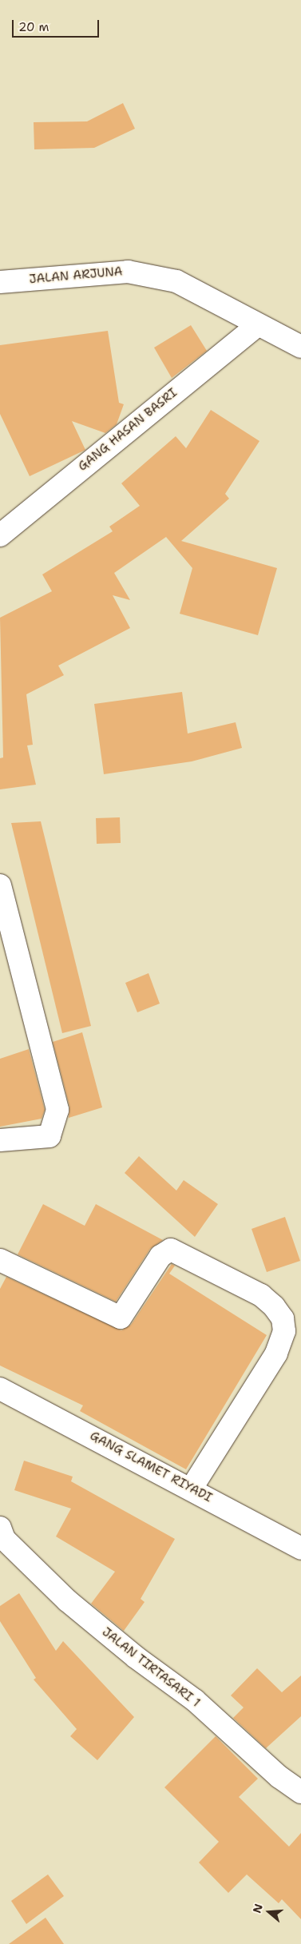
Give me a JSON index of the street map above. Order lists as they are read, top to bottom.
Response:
{
  "streets": {
    "street": [
      "JALAN ARJUNA",
      "GANG HASAN BASRI",
      "GANG SLAMET RIYADI",
      "JALAN TIRTASARI 1"
    ]
  },
  "crossings": [
    ["JALAN ARJUNA", "GANG HASAN BASRI"]
  ],
  "scale_bar": "20 m",
  "north": "left"
}
